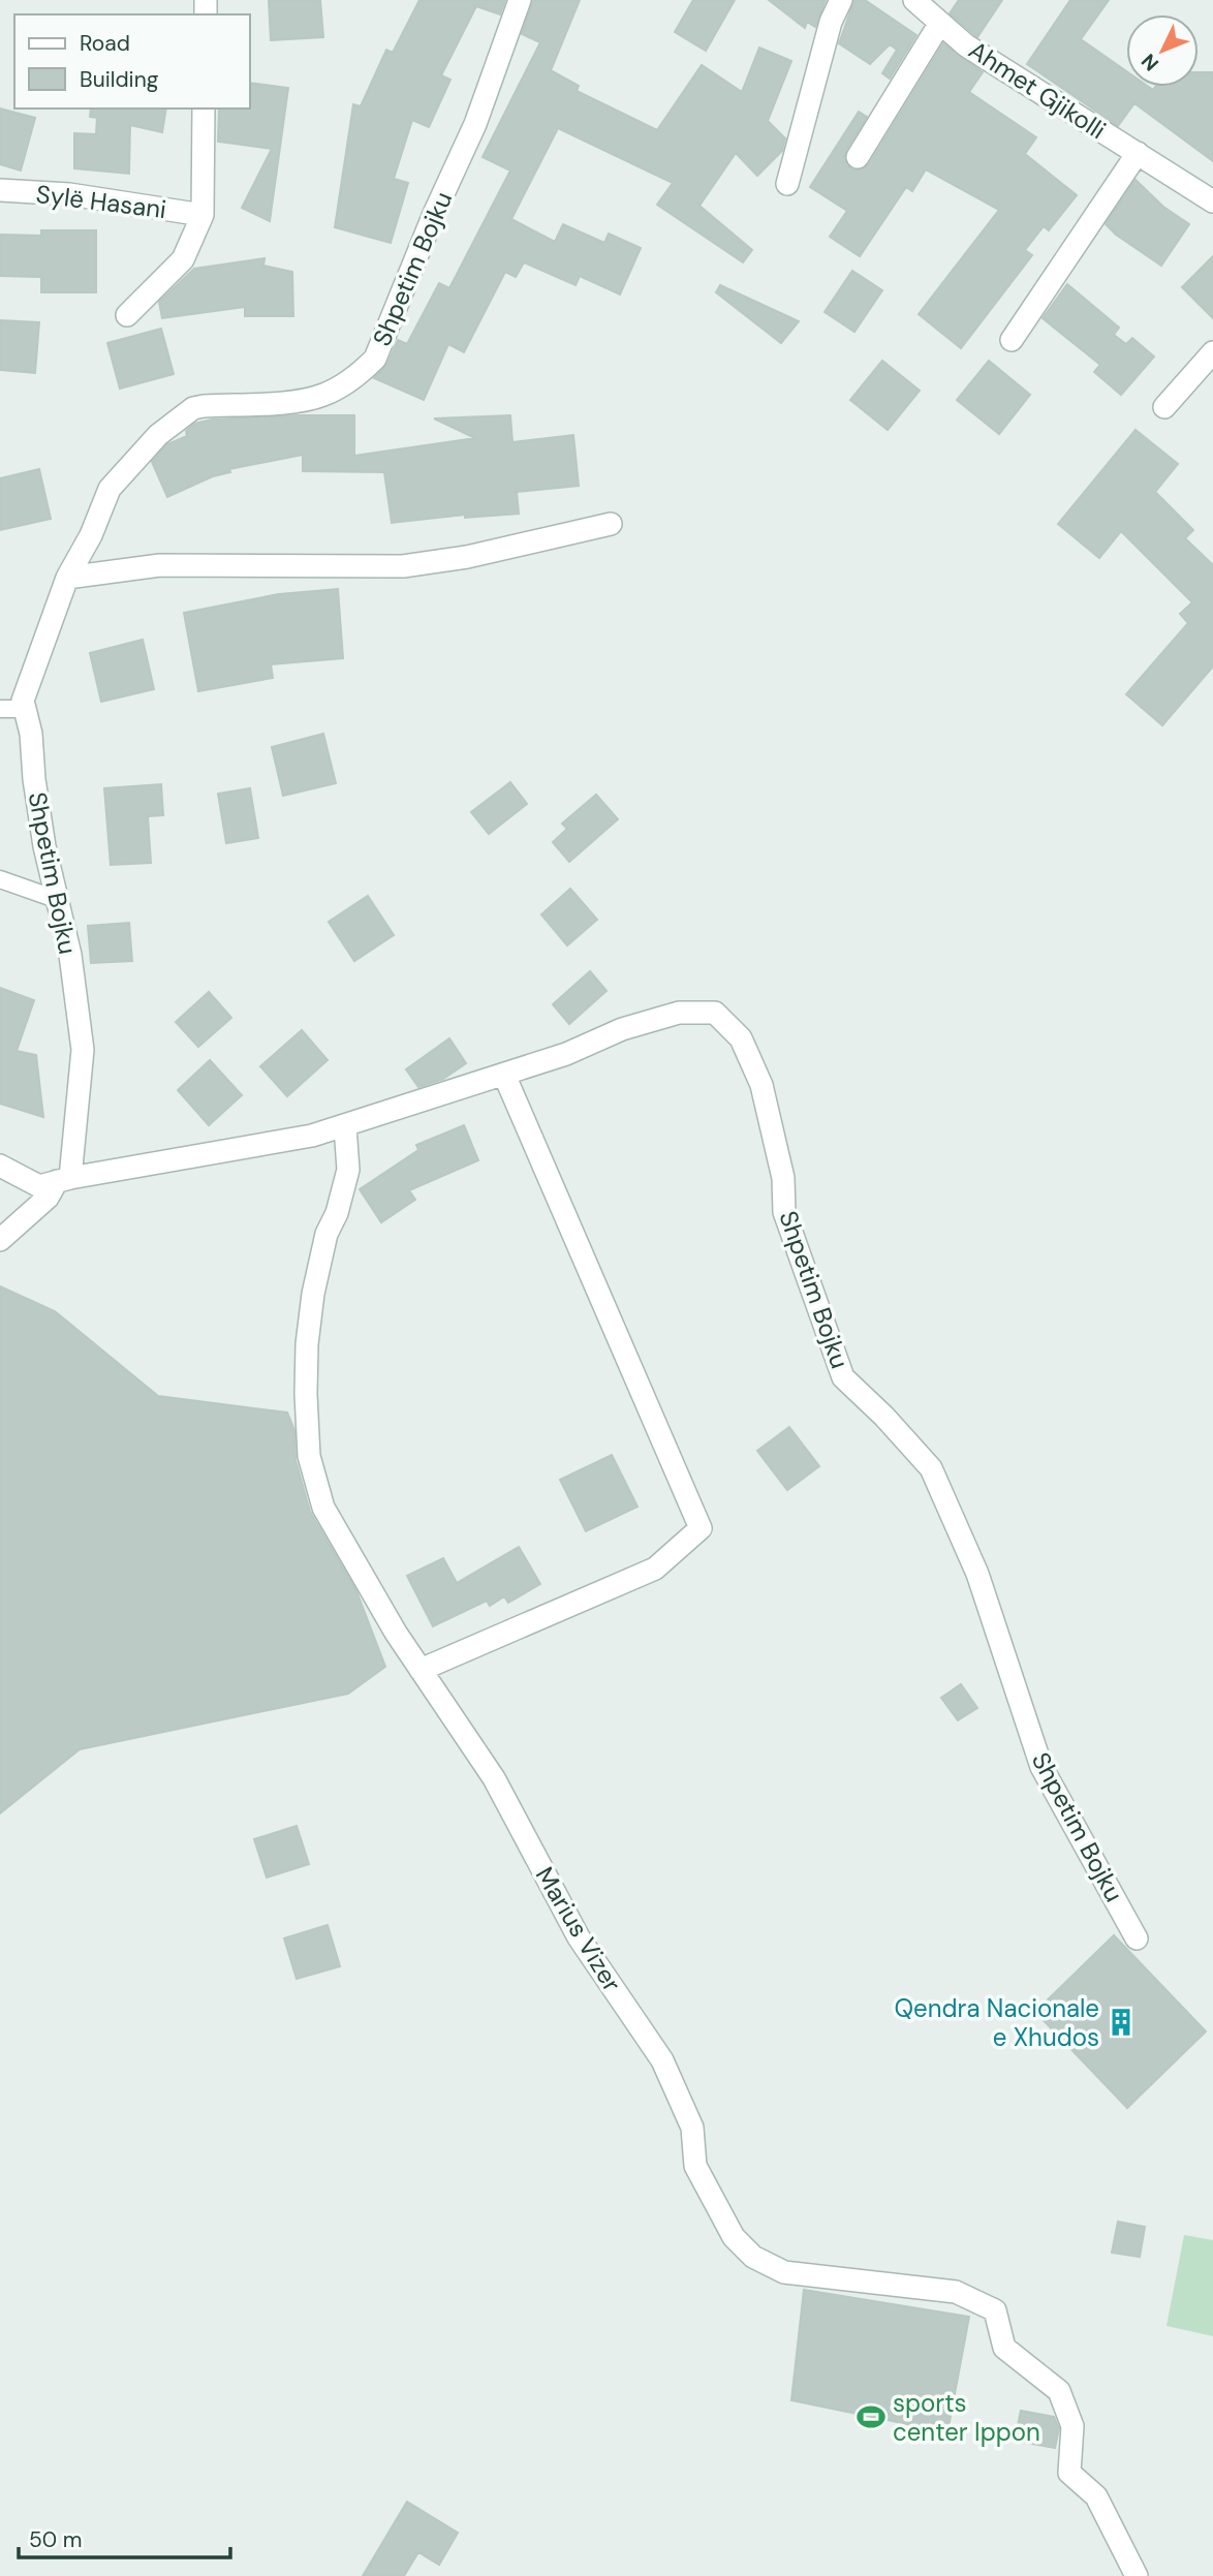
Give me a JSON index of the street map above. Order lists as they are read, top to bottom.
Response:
{
  "streets": {
    "street": [
      "Ahmet Gjikolli",
      "Sylë Hasani",
      "Shpetim Bojku",
      "Marius Vizer"
    ]
  },
  "crossings": [
    ["Shpetim Bojku", "Marius Vizer"]
  ],
  "places": {
    "building": ["Qendra Nacionale e Xhudos"],
    "sports": ["sports center Ippon"]
  },
  "legend": ["Road", "Building"],
  "scale_bar": "50 m",
  "north": "bottom left"
}
